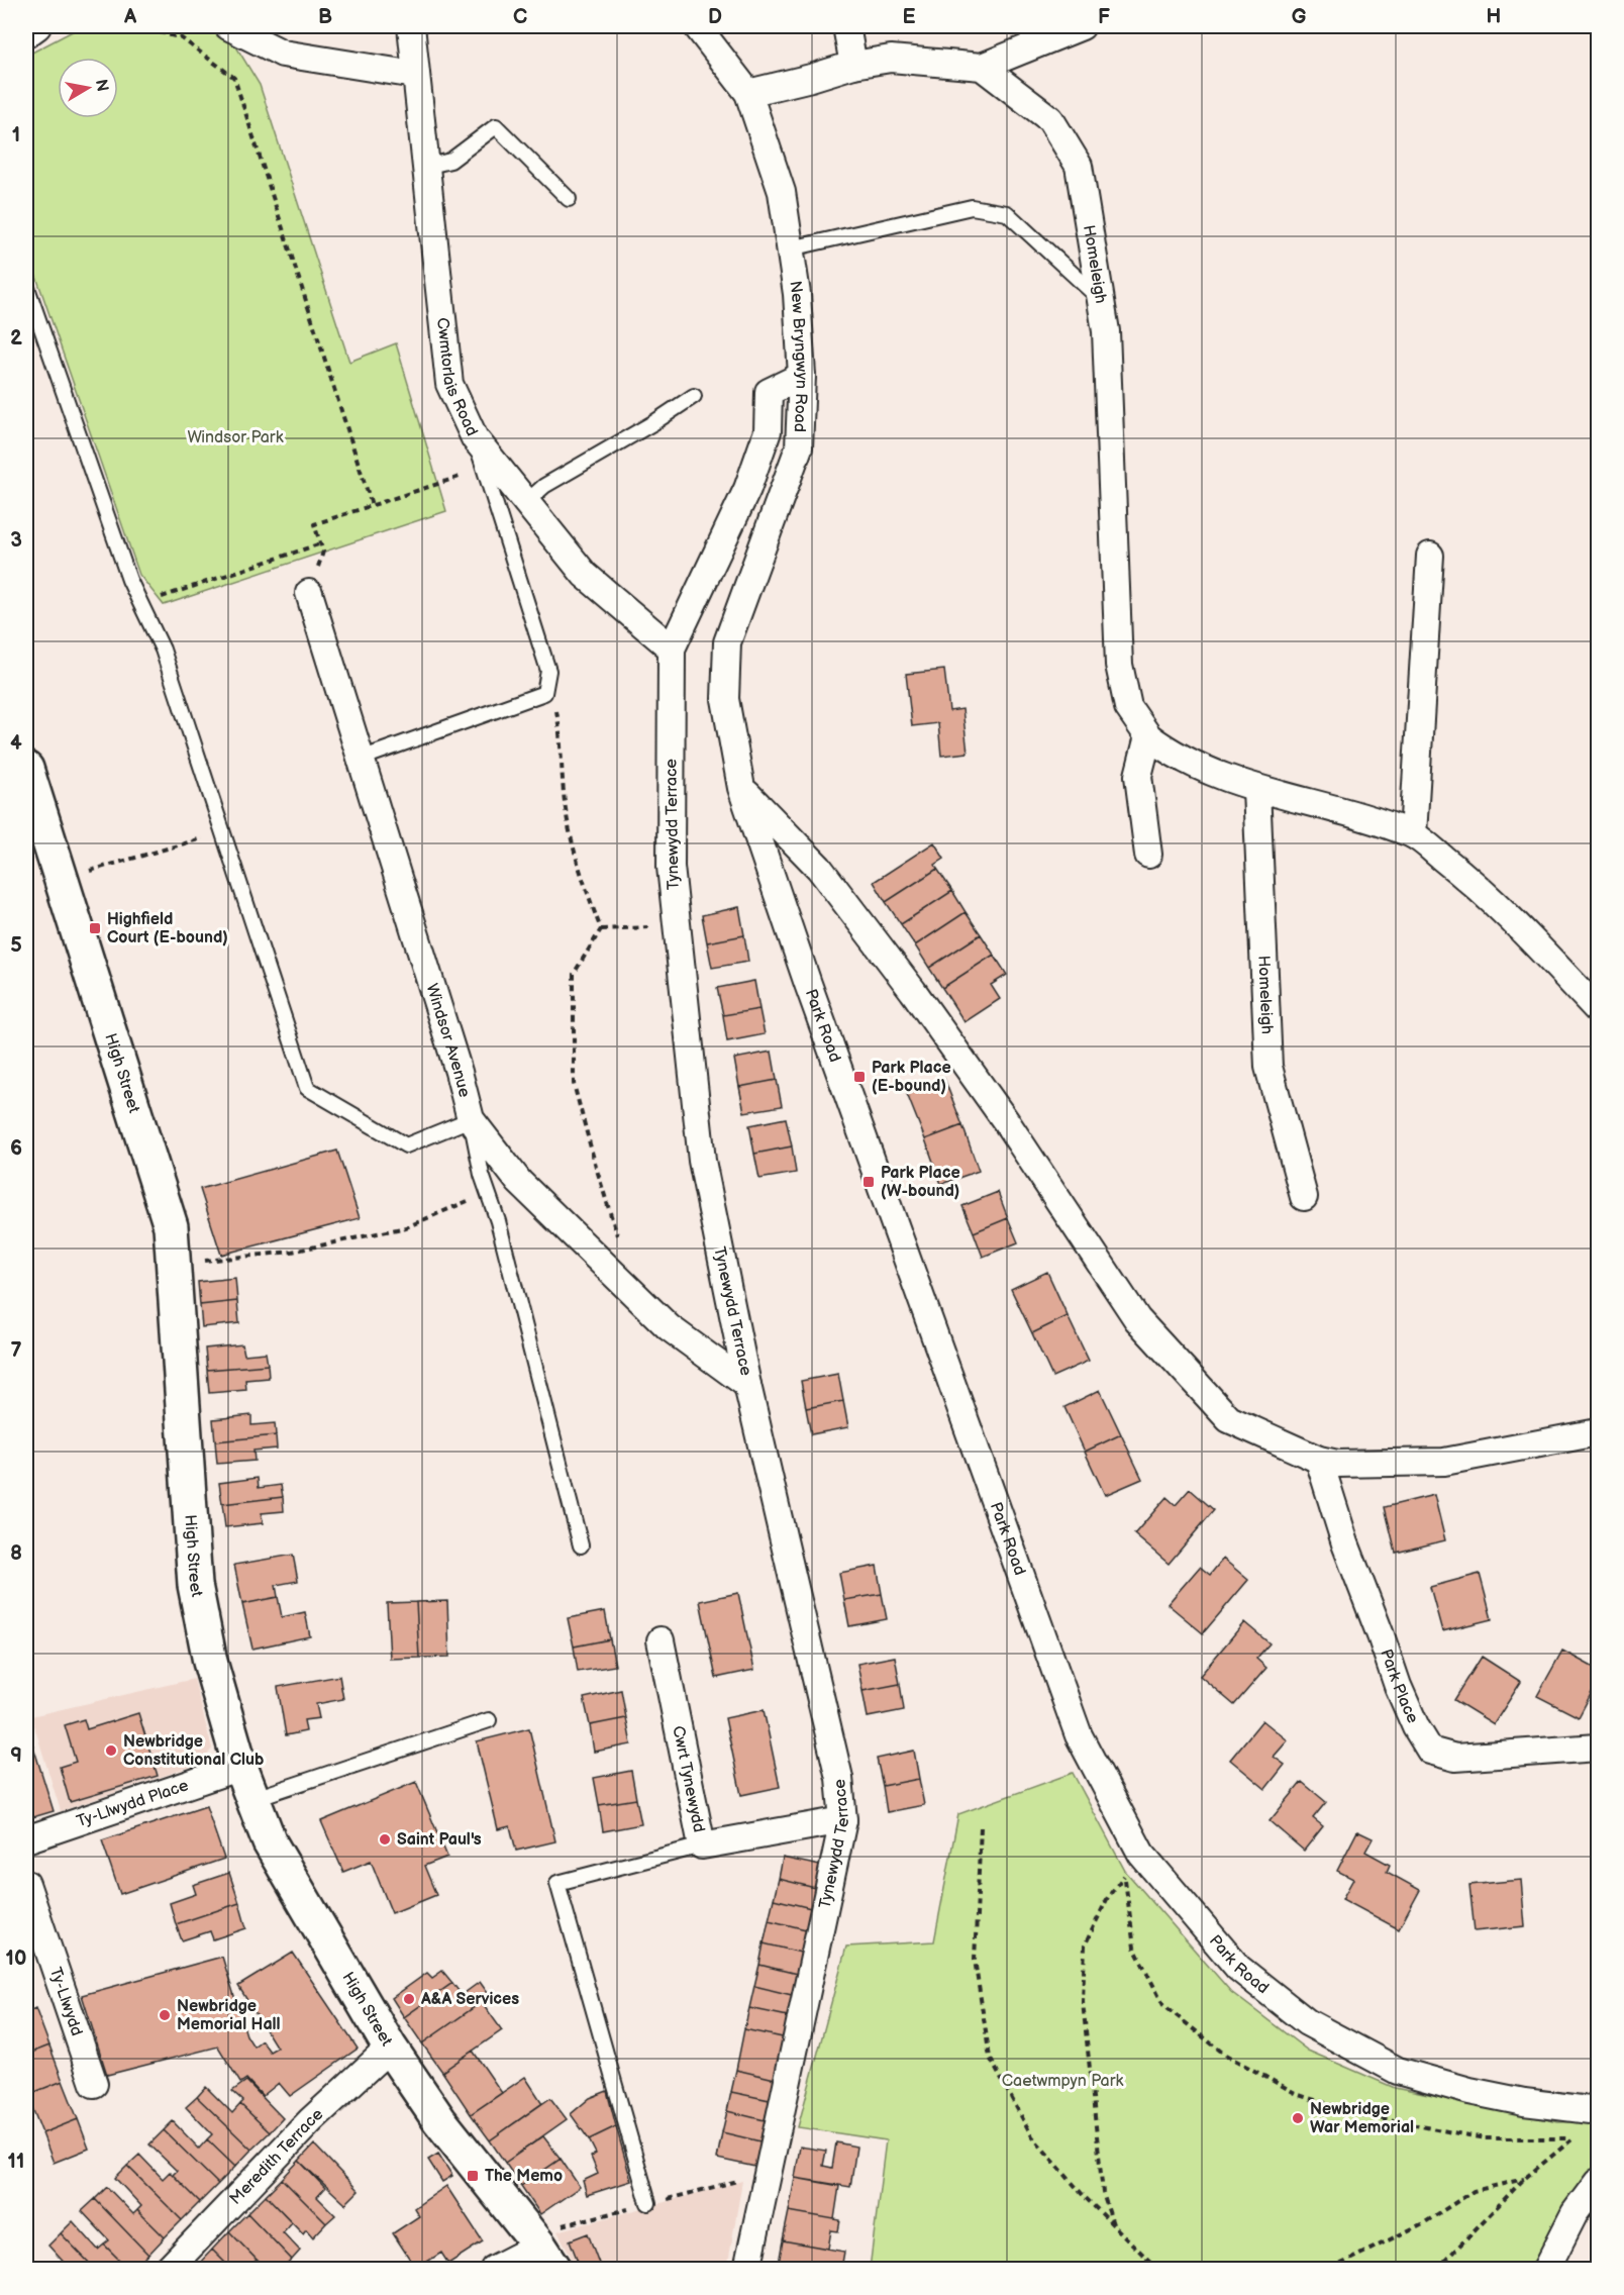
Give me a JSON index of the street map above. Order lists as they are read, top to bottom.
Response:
{
  "streets": {
    "street": [
      "Homeleigh",
      "New Bryngwyn Road",
      "Cwmtorlais Road",
      "Tynewydd Terrace",
      "Park Road",
      "Windsor Avenue",
      "High Street",
      "Park Place",
      "Cwrt Tynewydd",
      "Ty-Llwydd Place",
      "Ty-Llwydd",
      "Meredith Terrace"
    ]
  },
  "crossings": [
    ["New Bryngwyn Road", "Tynewydd Terrace"],
    ["New Bryngwyn Road", "Park Road"],
    ["Cwmtorlais Road", "Tynewydd Terrace"],
    ["Tynewydd Terrace", "Windsor Avenue"],
    ["Tynewydd Terrace", "Cwrt Tynewydd"],
    ["High Street", "Ty-Llwydd Place"],
    ["High Street", "Meredith Terrace"]
  ],
  "parks": ["Windsor Park", "Caetwmpyn Park"],
  "places": {
    "transit": [
      "Highfield Court (E-bound)",
      "Park Place (E-bound)",
      "Park Place (W-bound)",
      "The Memo"
    ],
    "other": [
      "Newbridge Constitutional Club",
      "Saint Paul's",
      "A&A Services",
      "Newbridge Memorial Hall",
      "Newbridge War Memorial"
    ]
  },
  "north": "right",
  "grid": {
    "columns": [
      "A",
      "B",
      "C",
      "D",
      "E",
      "F",
      "G",
      "H"
    ],
    "rows": [
      "1",
      "2",
      "3",
      "4",
      "5",
      "6",
      "7",
      "8",
      "9",
      "10",
      "11"
    ]
  }
}
